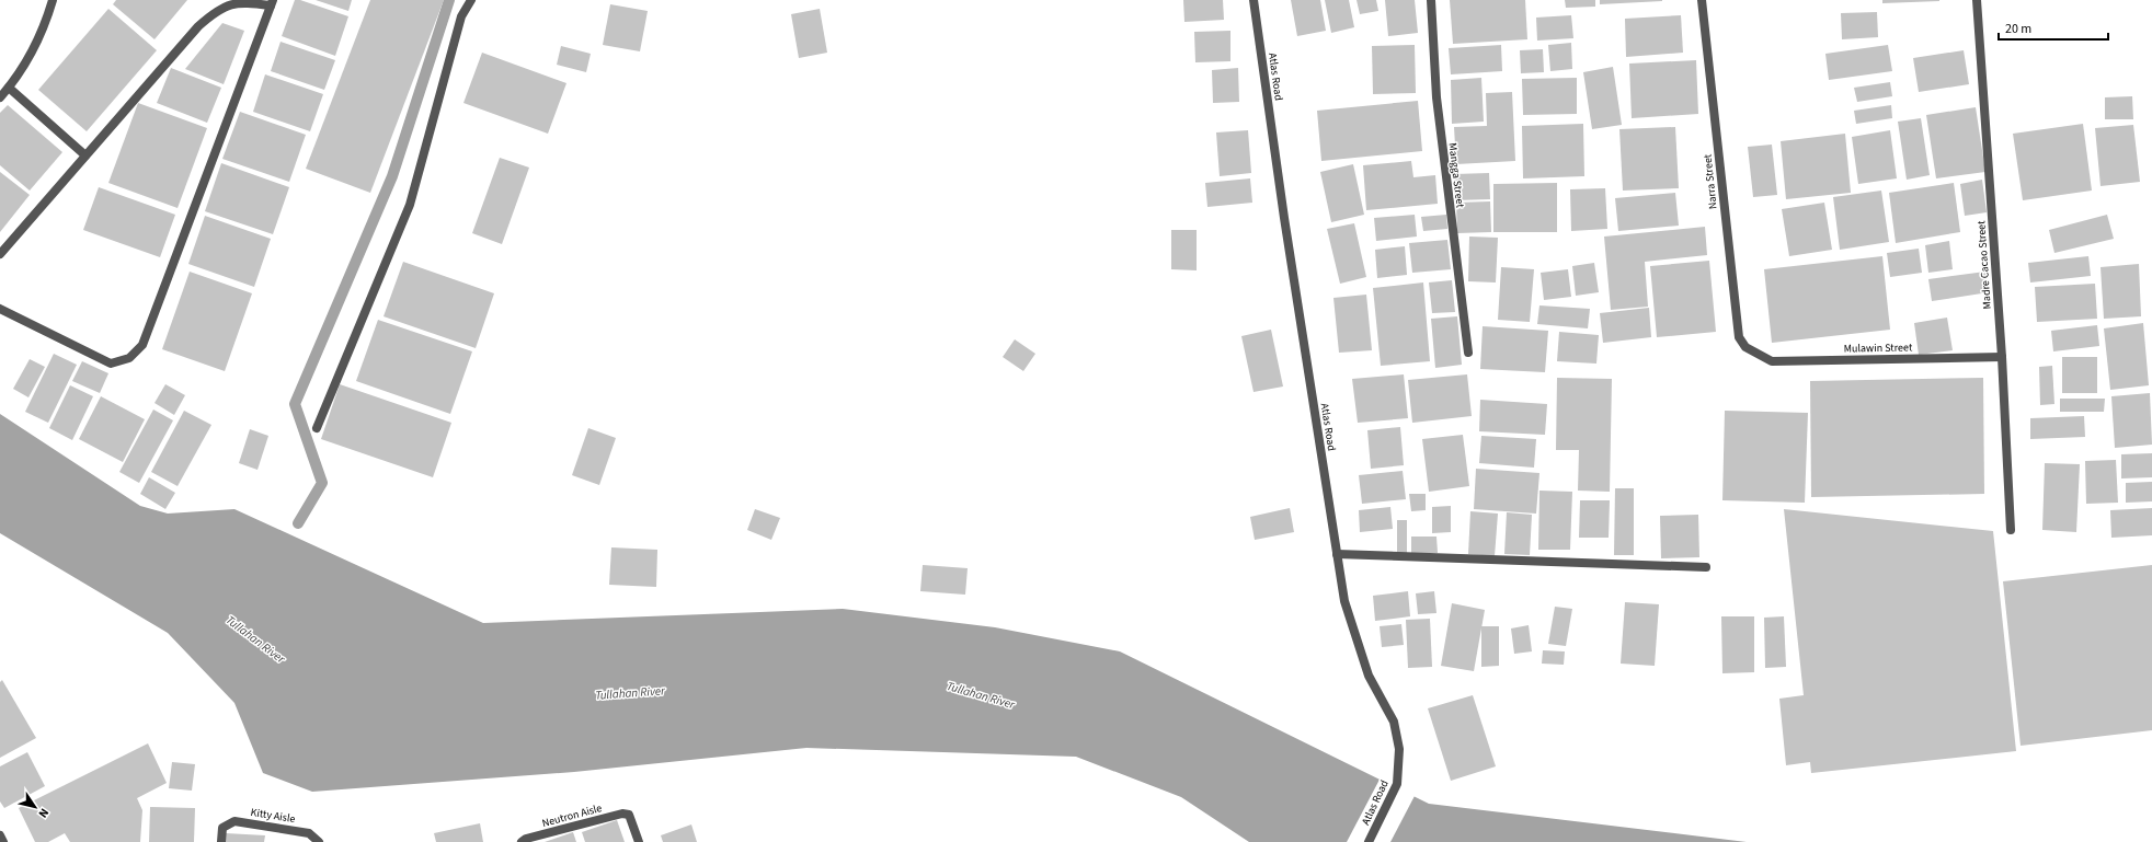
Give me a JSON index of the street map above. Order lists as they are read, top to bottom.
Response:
{
  "streets": {
    "street": [
      "Atlas Road",
      "Mangga Street",
      "Narra Street",
      "Madre Cacao Street",
      "Mulawin Street",
      "Kitty Aisle",
      "Neutron Aisle"
    ]
  },
  "crossings": [
    ["Narra Street", "Mulawin Street"],
    ["Madre Cacao Street", "Mulawin Street"]
  ],
  "water": ["Tullahan River"],
  "scale_bar": "20 m",
  "north": "bottom right"
}
